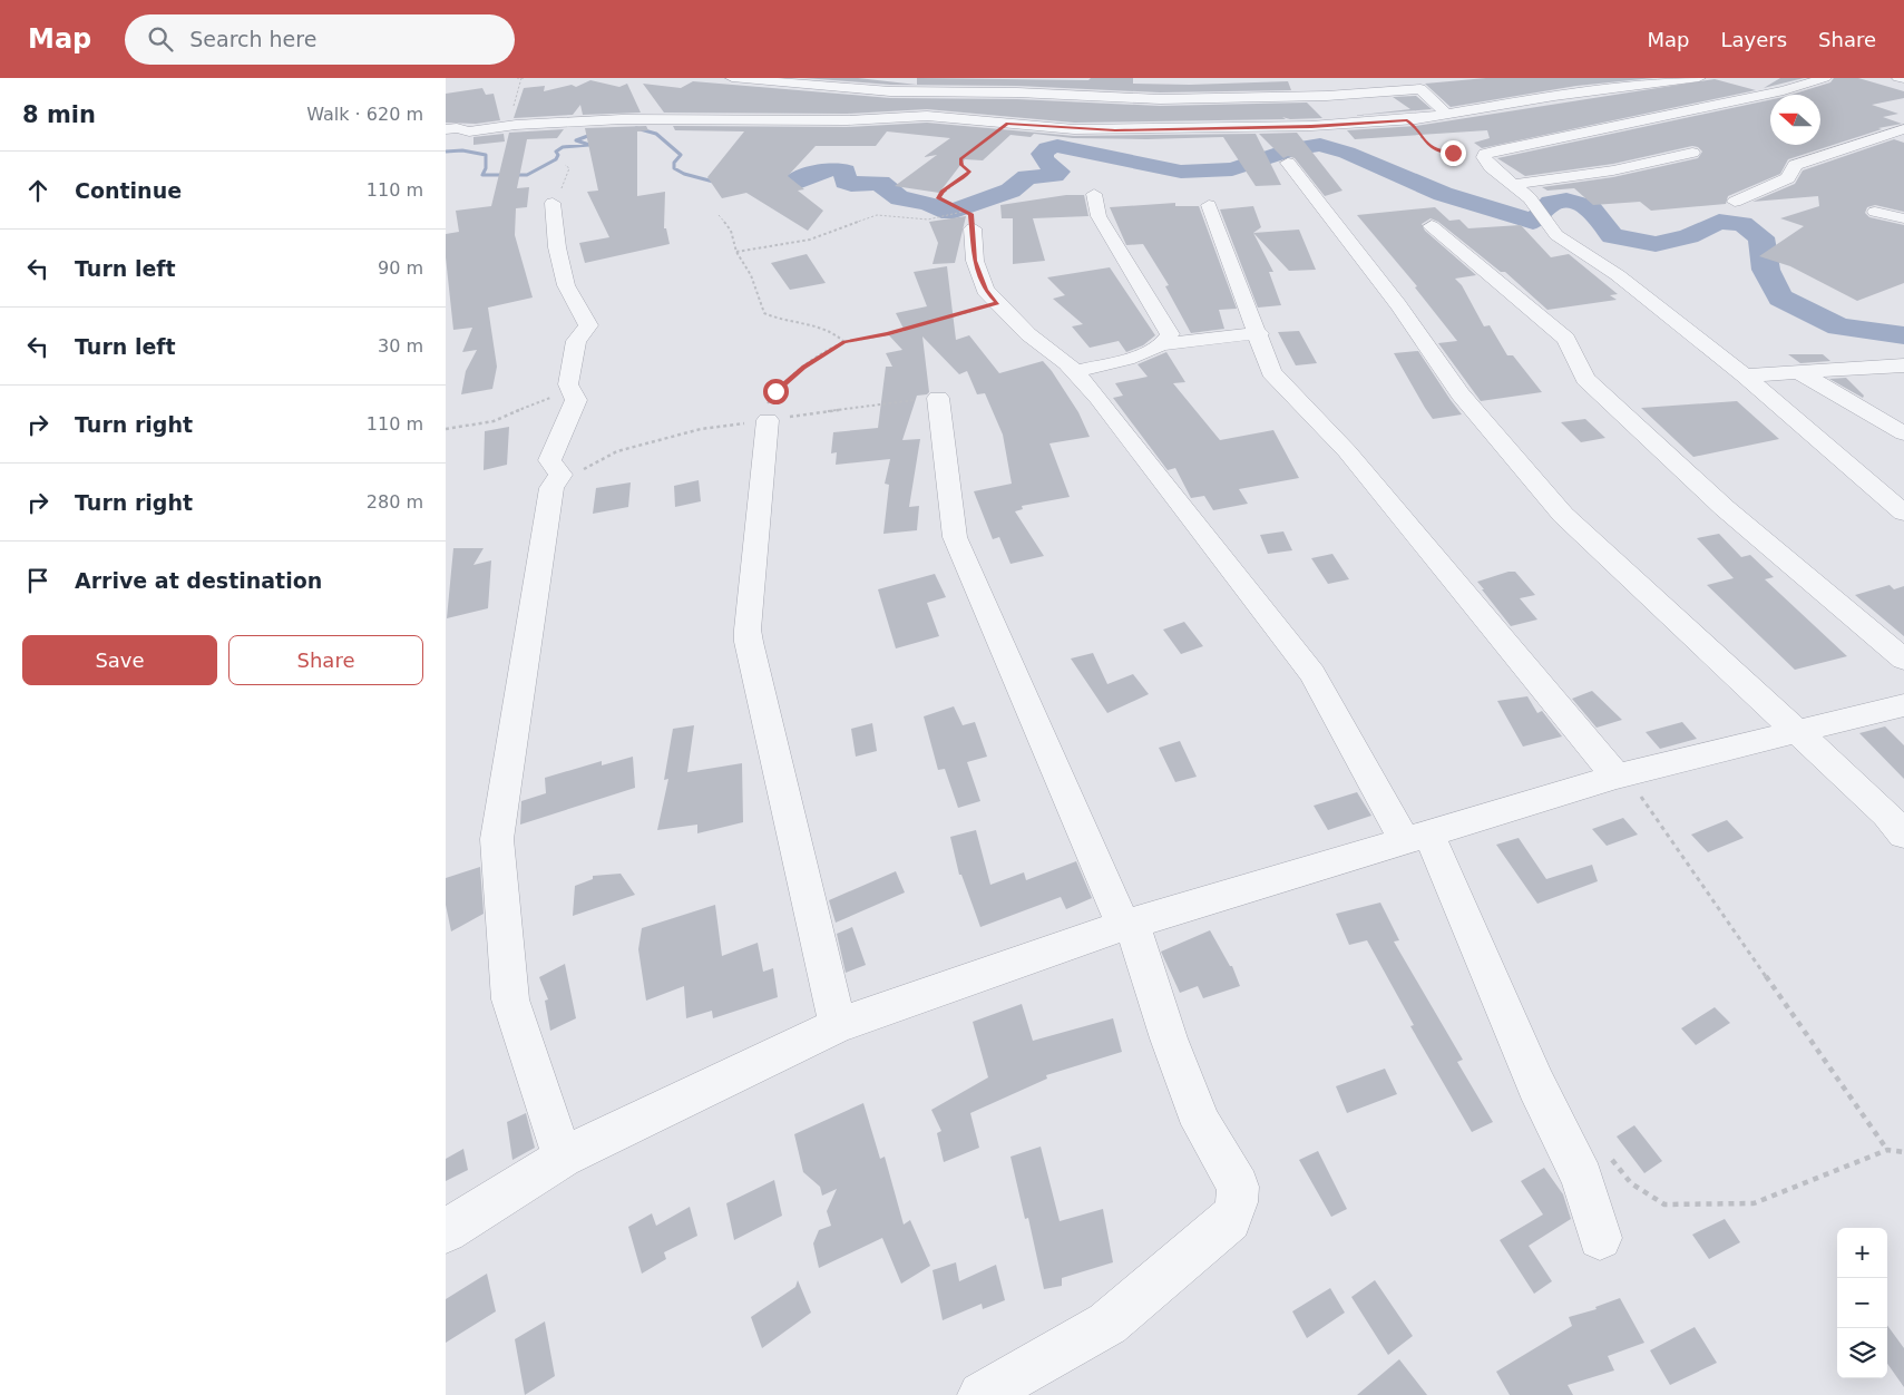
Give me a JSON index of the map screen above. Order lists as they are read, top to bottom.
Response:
{
  "north": "left",
  "page": {
    "header": "Map",
    "search": "Search here",
    "nav": ["Map", "Layers", "Share"],
    "heading": ["8 min", "Walk · 620 m"],
    "list": [
      ["Continue", "110 m"],
      ["Turn left", "90 m"],
      ["Turn left", "30 m"],
      ["Turn right", "110 m"],
      ["Turn right", "280 m"],
      "Arrive at destination"
    ],
    "buttons": ["Save", "Share"],
    "map_buttons": ["+", "−"]
  }
}
